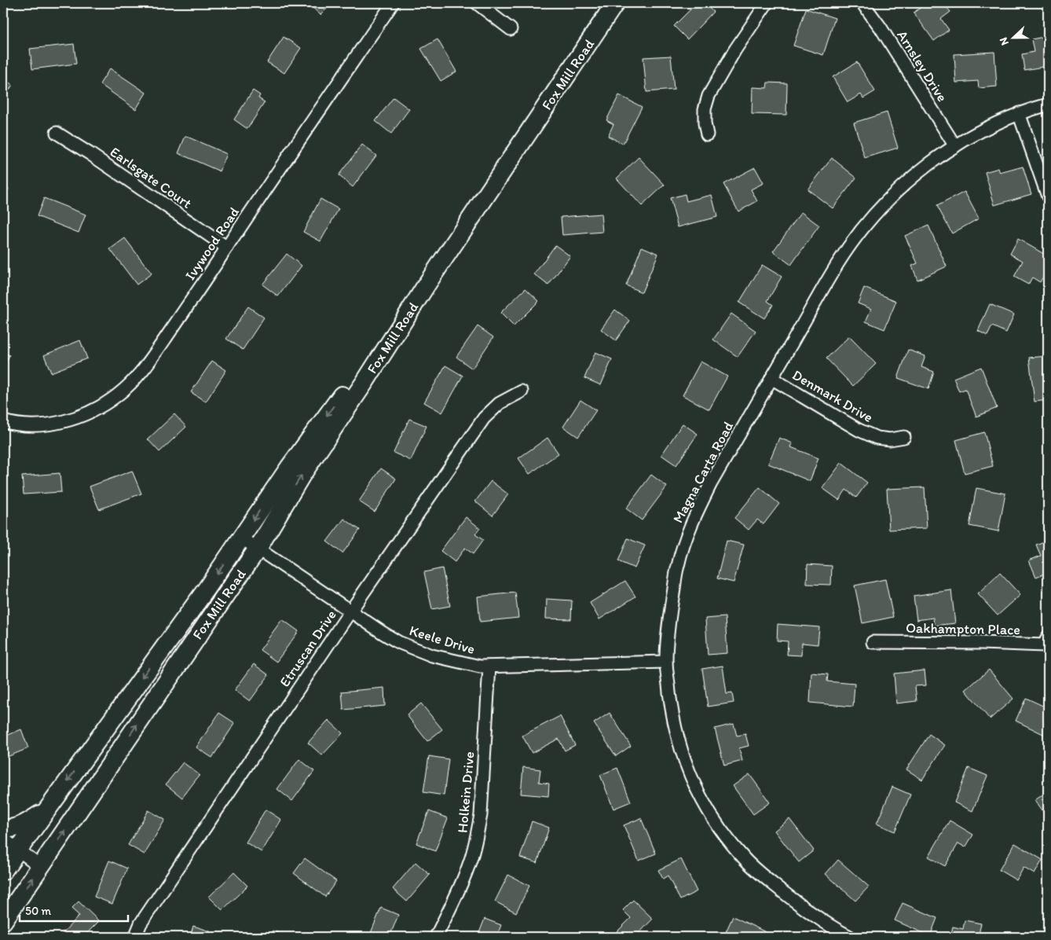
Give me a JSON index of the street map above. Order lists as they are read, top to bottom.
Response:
{
  "streets": {
    "main road": ["Fox Mill Road"],
    "street": [
      "Arnsley Drive",
      "Earlsgate Court",
      "Ivywood Road",
      "Denmark Drive",
      "Magna Carta Road",
      "Oakhampton Place",
      "Keele Drive",
      "Etruscan Drive",
      "Holkein Drive"
    ]
  },
  "crossings": [
    ["Arnsley Drive", "Magna Carta Road"],
    ["Fox Mill Road", "Keele Drive"],
    ["Earlsgate Court", "Ivywood Road"],
    ["Denmark Drive", "Magna Carta Road"],
    ["Magna Carta Road", "Keele Drive"],
    ["Keele Drive", "Etruscan Drive"],
    ["Keele Drive", "Holkein Drive"]
  ],
  "scale_bar": "50 m",
  "north": "left"
}
